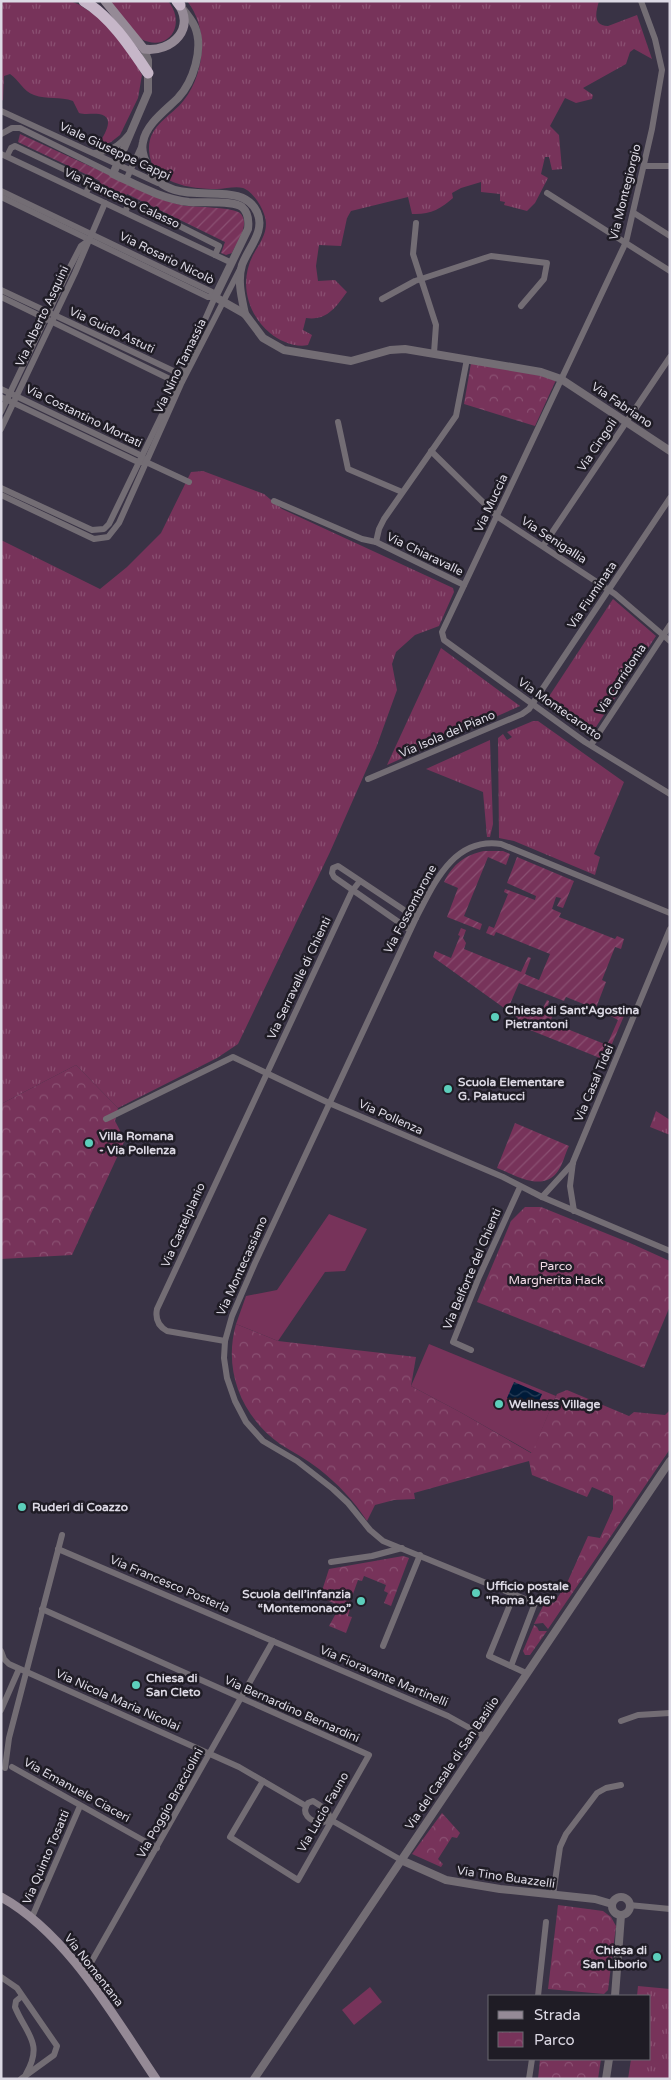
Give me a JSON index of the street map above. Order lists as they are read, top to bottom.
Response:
{
  "streets": {
    "main road": ["Via Nomentana"],
    "street": [
      "Viale Giuseppe Cappi",
      "Via Montegiorgio",
      "Via Francesco Calasso",
      "Via Rosario Nicolò",
      "Via Alberto Asquini",
      "Via Guido Astuti",
      "Via Nino Tamassia",
      "Via Fabriano",
      "Via Costantino Mortati",
      "Via Cingoli",
      "Via Muccia",
      "Via Senigallia",
      "Via Chiaravalle",
      "Via Fiuminata",
      "Via Corridonia",
      "Via Montecarotto",
      "Via Isola del Piano",
      "Via Fossombrone",
      "Via Serravalle di Chienti",
      "Via Casal Tidei",
      "Via Pollenza",
      "Via Castelplanio",
      "Via Montecassiano",
      "Via Belforte del Chienti",
      "Via Francesco Posterla",
      "Via Fioravante Martinelli",
      "Via Nicola Maria Nicolai",
      "Via Bernardino Bernardini",
      "Via del Casale di San Basilio",
      "Via Emanuele Ciaceri",
      "Via Poggio Bracciolini",
      "Via Lucio Fauno",
      "Via Quinto Tosatti",
      "Via Tino Buazzelli"
    ]
  },
  "crossings": [
    ["Viale Giuseppe Cappi", "Via Nino Tamassia"],
    ["Via Montegiorgio", "Via Fabriano"],
    ["Via Montegiorgio", "Via Muccia"],
    ["Via Francesco Calasso", "Via Alberto Asquini"],
    ["Via Francesco Calasso", "Via Nino Tamassia"],
    ["Via Rosario Nicolò", "Via Alberto Asquini"],
    ["Via Rosario Nicolò", "Via Nino Tamassia"],
    ["Via Alberto Asquini", "Via Guido Astuti"],
    ["Via Alberto Asquini", "Via Costantino Mortati"],
    ["Via Guido Astuti", "Via Nino Tamassia"],
    ["Via Nino Tamassia", "Via Costantino Mortati"],
    ["Via Fabriano", "Via Cingoli"],
    ["Via Fabriano", "Via Muccia"],
    ["Via Cingoli", "Via Senigallia"],
    ["Via Muccia", "Via Senigallia"],
    ["Via Muccia", "Via Chiaravalle"],
    ["Via Muccia", "Via Montecarotto"],
    ["Via Senigallia", "Via Fiuminata"],
    ["Via Senigallia", "Via Corridonia"],
    ["Via Fiuminata", "Via Montecarotto"],
    ["Via Fiuminata", "Via Isola del Piano"],
    ["Via Corridonia", "Via Montecarotto"],
    ["Via Montecarotto", "Via Isola del Piano"],
    ["Via Fossombrone", "Via Pollenza"],
    ["Via Fossombrone", "Via Montecassiano"],
    ["Via Serravalle di Chienti", "Via Pollenza"],
    ["Via Serravalle di Chienti", "Via Castelplanio"],
    ["Via Casal Tidei", "Via Pollenza"],
    ["Via Pollenza", "Via Castelplanio"],
    ["Via Pollenza", "Via Montecassiano"],
    ["Via Pollenza", "Via Belforte del Chienti"],
    ["Via Castelplanio", "Via Montecassiano"],
    ["Via Francesco Posterla", "Via Fioravante Martinelli"],
    ["Via Francesco Posterla", "Via Poggio Bracciolini"],
    ["Via Fioravante Martinelli", "Via del Casale di San Basilio"],
    ["Via Fioravante Martinelli", "Via Poggio Bracciolini"],
    ["Via Nicola Maria Nicolai", "Via Poggio Bracciolini"],
    ["Via Nicola Maria Nicolai", "Via Lucio Fauno"],
    ["Via Bernardino Bernardini", "Via Poggio Bracciolini"],
    ["Via Bernardino Bernardini", "Via Lucio Fauno"],
    ["Via del Casale di San Basilio", "Via Tino Buazzelli"],
    ["Via Emanuele Ciaceri", "Via Poggio Bracciolini"],
    ["Via Emanuele Ciaceri", "Via Quinto Tosatti"],
    ["Via Poggio Bracciolini", "Via Nomentana"],
    ["Via Quinto Tosatti", "Via Nomentana"]
  ],
  "parks": ["Parco Margherita Hack"],
  "places": [
    "Chiesa di Sant'Agostina Pietrantoni",
    "Scuola Elementare G. Palatucci",
    "Villa Romana - Via Pollenza",
    "Wellness Village",
    "Ruderi di Coazzo",
    "Ufficio postale \"Roma 146\"",
    "Scuola dell’infanzia “Montemonaco”",
    "Chiesa di San Cleto",
    "Chiesa di San Liborio"
  ],
  "legend": ["Strada", "Parco"]
}
